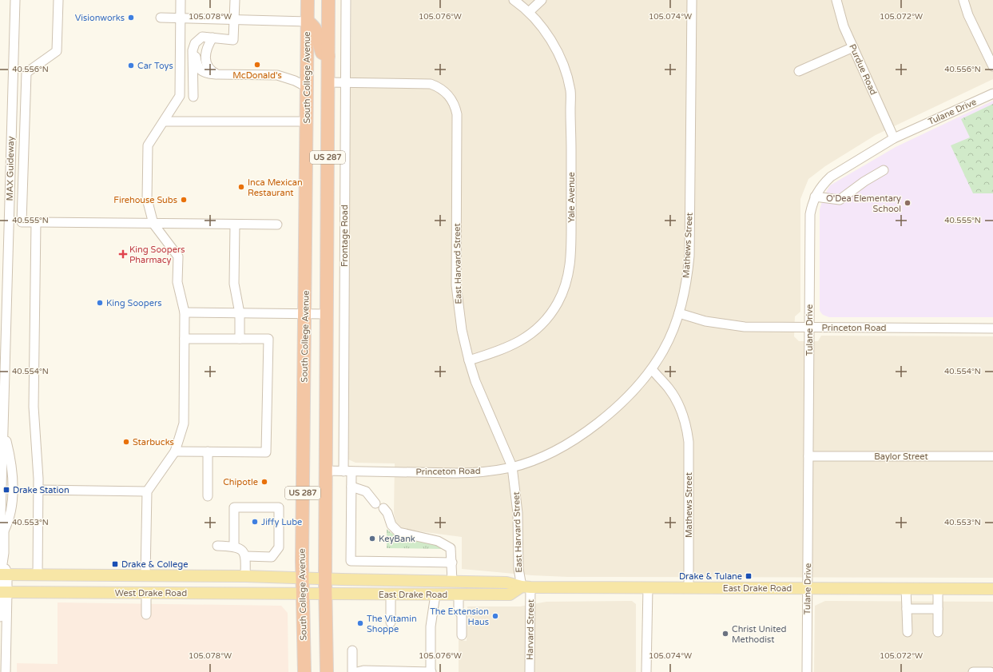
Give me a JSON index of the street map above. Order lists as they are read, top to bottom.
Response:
{
  "streets": {
    "highway": ["South College Avenue", "US 287"],
    "main road": ["East Drake Road", "West Drake Road"],
    "street": [
      "Purdue Road",
      "Tulane Drive",
      "MAX Guideway",
      "Yale Avenue",
      "Frontage Road",
      "Mathews Street",
      "East Harvard Street",
      "Princeton Road",
      "Baylor Street",
      "Harvard Street"
    ]
  },
  "crossings": [
    ["Purdue Road", "Tulane Drive"],
    ["South College Avenue", "East Drake Road"],
    ["South College Avenue", "West Drake Road"],
    ["Tulane Drive", "Princeton Road"],
    ["Tulane Drive", "Baylor Street"],
    ["Tulane Drive", "East Drake Road"],
    ["US 287", "East Harvard Street"],
    ["US 287", "Princeton Road"],
    ["US 287", "East Drake Road"],
    ["MAX Guideway", "West Drake Road"],
    ["Yale Avenue", "East Harvard Street"],
    ["Frontage Road", "East Harvard Street"],
    ["Frontage Road", "Princeton Road"],
    ["Mathews Street", "Princeton Road"],
    ["Mathews Street", "East Drake Road"],
    ["East Harvard Street", "Princeton Road"],
    ["East Harvard Street", "East Drake Road"],
    ["East Harvard Street", "Harvard Street"],
    ["East Drake Road", "West Drake Road"],
    ["East Drake Road", "Harvard Street"]
  ],
  "places": {
    "other": [
      "Visionworks",
      "McDonald's",
      "Car Toys",
      "Inca Mexican Restaurant",
      "Firehouse Subs",
      "O'Dea Elementary School",
      "King Soopers",
      "Starbucks",
      "Chipotle",
      "Jiffy Lube",
      "KeyBank",
      "The Extension Haus",
      "The Vitamin Shoppe",
      "Christ United Methodist"
    ],
    "health": ["King Soopers Pharmacy"],
    "transit": ["Drake Station", "Drake & College", "Drake & Tulane"]
  },
  "coordinates": [
    "105.078°W",
    "105.076°W",
    "105.074°W",
    "105.072°W",
    "40.556°N",
    "40.555°N",
    "40.554°N",
    "40.553°N"
  ]
}
